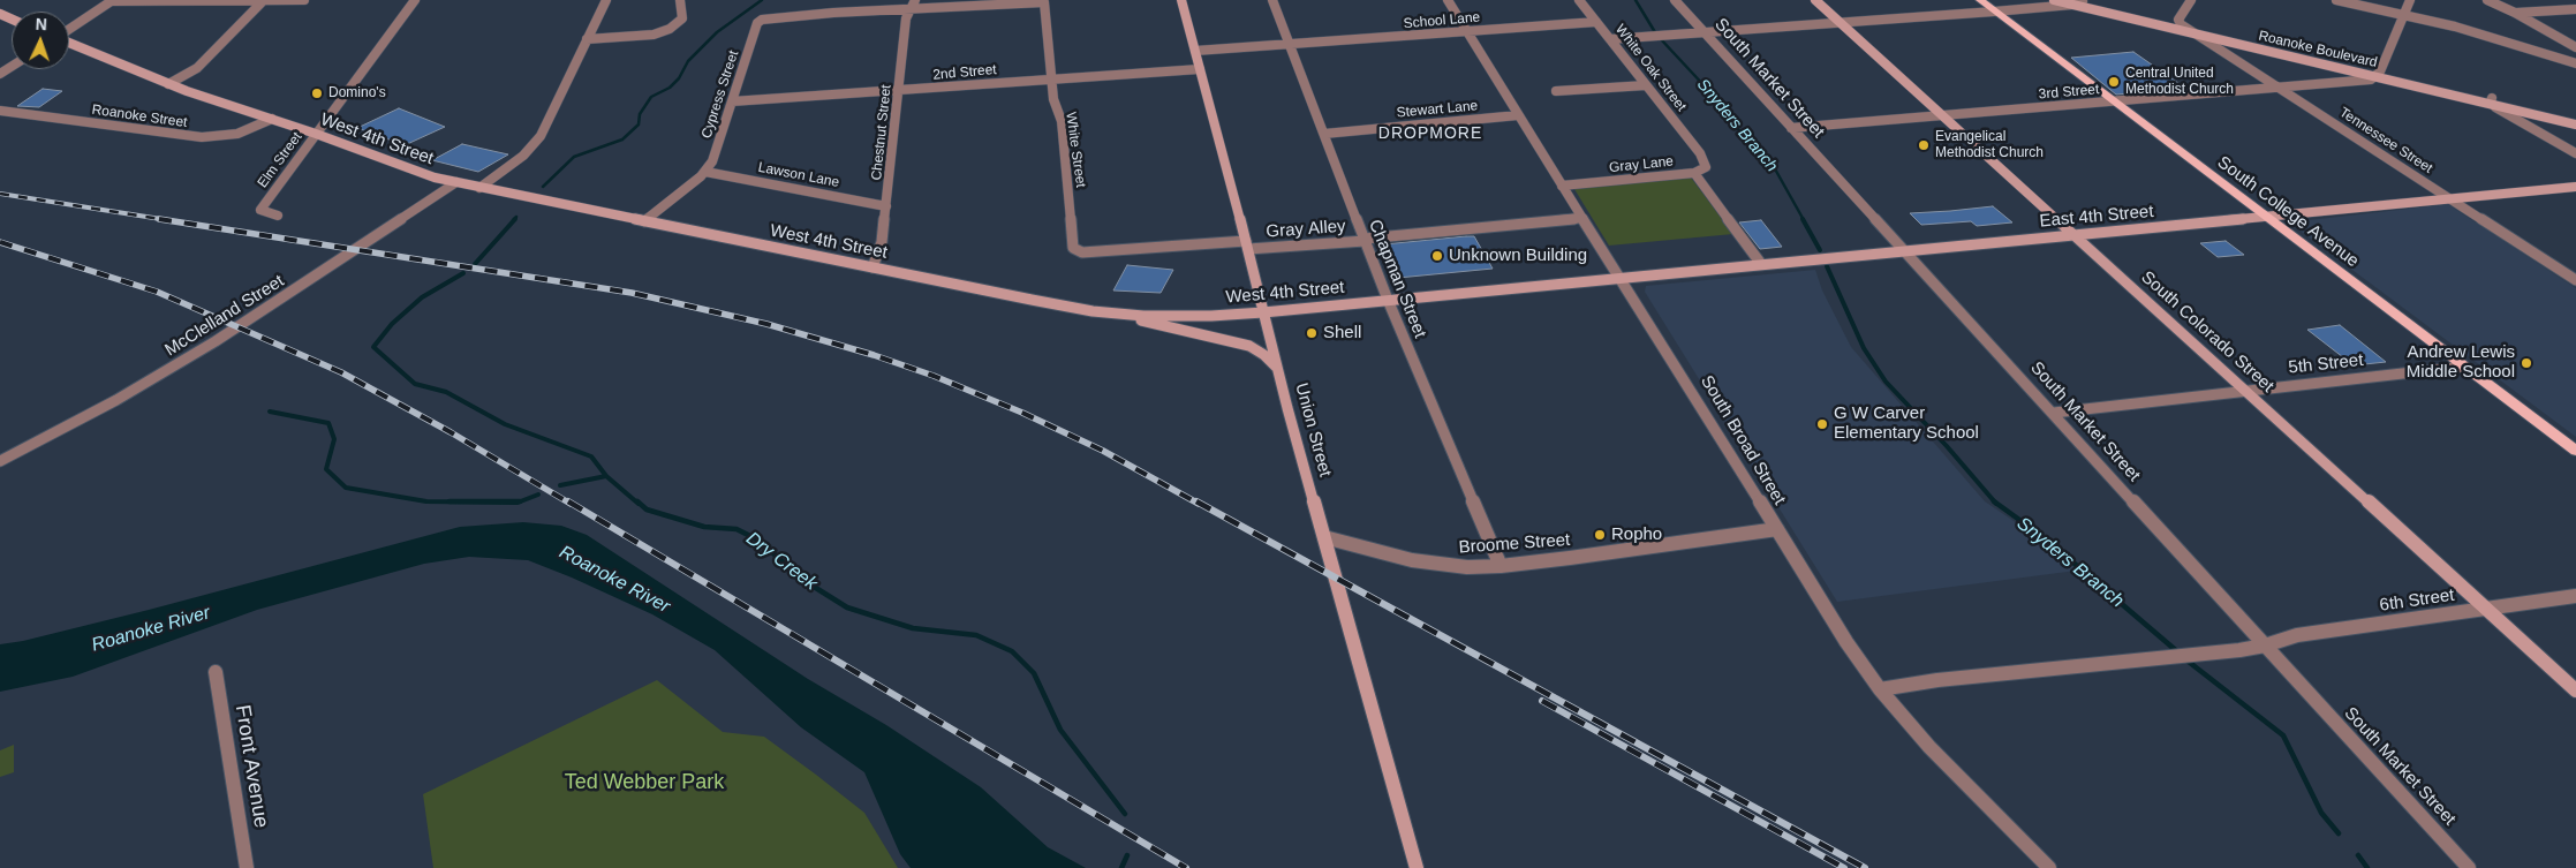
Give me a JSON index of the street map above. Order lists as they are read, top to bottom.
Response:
{
  "streets": {
    "main road": ["South College Avenue"],
    "street": [
      "School Lane",
      "Roanoke Boulevard",
      "White Oak Street",
      "2nd Street",
      "South Market Street",
      "3rd Street",
      "Cypress Street",
      "Stewart Lane",
      "Roanoke Street",
      "Chestnut Street",
      "West 4th Street",
      "Tennessee Street",
      "White Street",
      "Elm Street",
      "Gray Lane",
      "Lawson Lane",
      "East 4th Street",
      "Gray Alley",
      "Chapman Street",
      "McClelland Street",
      "South Colorado Street",
      "5th Street",
      "Union Street",
      "South Broad Street",
      "Broome Street",
      "6th Street",
      "Front Avenue"
    ]
  },
  "crossings": [
    ["School Lane", "White Oak Street"],
    ["School Lane", "Chapman Street"],
    ["School Lane", "Union Street"],
    ["School Lane", "South Broad Street"],
    ["Roanoke Boulevard", "3rd Street"],
    ["Roanoke Boulevard", "Tennessee Street"],
    ["White Oak Street", "Gray Lane"],
    ["2nd Street", "Cypress Street"],
    ["2nd Street", "Chestnut Street"],
    ["2nd Street", "White Street"],
    ["2nd Street", "Union Street"],
    ["South Market Street", "3rd Street"],
    ["South Market Street", "East 4th Street"],
    ["South Market Street", "5th Street"],
    ["South Market Street", "6th Street"],
    ["3rd Street", "Tennessee Street"],
    ["3rd Street", "South College Avenue"],
    ["3rd Street", "South Colorado Street"],
    ["Cypress Street", "Chestnut Street"],
    ["Cypress Street", "West 4th Street"],
    ["Cypress Street", "White Street"],
    ["Cypress Street", "Lawson Lane"],
    ["Stewart Lane", "Chapman Street"],
    ["Stewart Lane", "South Broad Street"],
    ["Roanoke Street", "West 4th Street"],
    ["Chestnut Street", "West 4th Street"],
    ["Chestnut Street", "White Street"],
    ["Chestnut Street", "Lawson Lane"],
    ["West 4th Street", "Elm Street"],
    ["West 4th Street", "East 4th Street"],
    ["West 4th Street", "Chapman Street"],
    ["West 4th Street", "McClelland Street"],
    ["West 4th Street", "Union Street"],
    ["West 4th Street", "South Broad Street"],
    ["Tennessee Street", "East 4th Street"],
    ["White Street", "Gray Alley"],
    ["Gray Lane", "South Broad Street"],
    ["South College Avenue", "East 4th Street"],
    ["South College Avenue", "5th Street"],
    ["East 4th Street", "South Colorado Street"],
    ["East 4th Street", "South Broad Street"],
    ["Gray Alley", "Chapman Street"],
    ["Gray Alley", "Union Street"],
    ["Gray Alley", "South Broad Street"],
    ["Chapman Street", "Broome Street"],
    ["South Colorado Street", "5th Street"],
    ["South Colorado Street", "6th Street"],
    ["Union Street", "Broome Street"],
    ["South Broad Street", "Broome Street"],
    ["South Broad Street", "6th Street"]
  ],
  "districts": ["DROPMORE"],
  "water": ["Snyders Branch", "Dry Creek", "Roanoke River"],
  "parks": ["Ted Webber Park"],
  "places": [
    "Central United Methodist Church",
    "Domino's",
    "Evangelical Methodist Church",
    "Unknown Building",
    "Shell",
    "Andrew Lewis Middle School",
    "G W Carver Elementary School",
    "Ropho"
  ],
  "north": "top"
}
